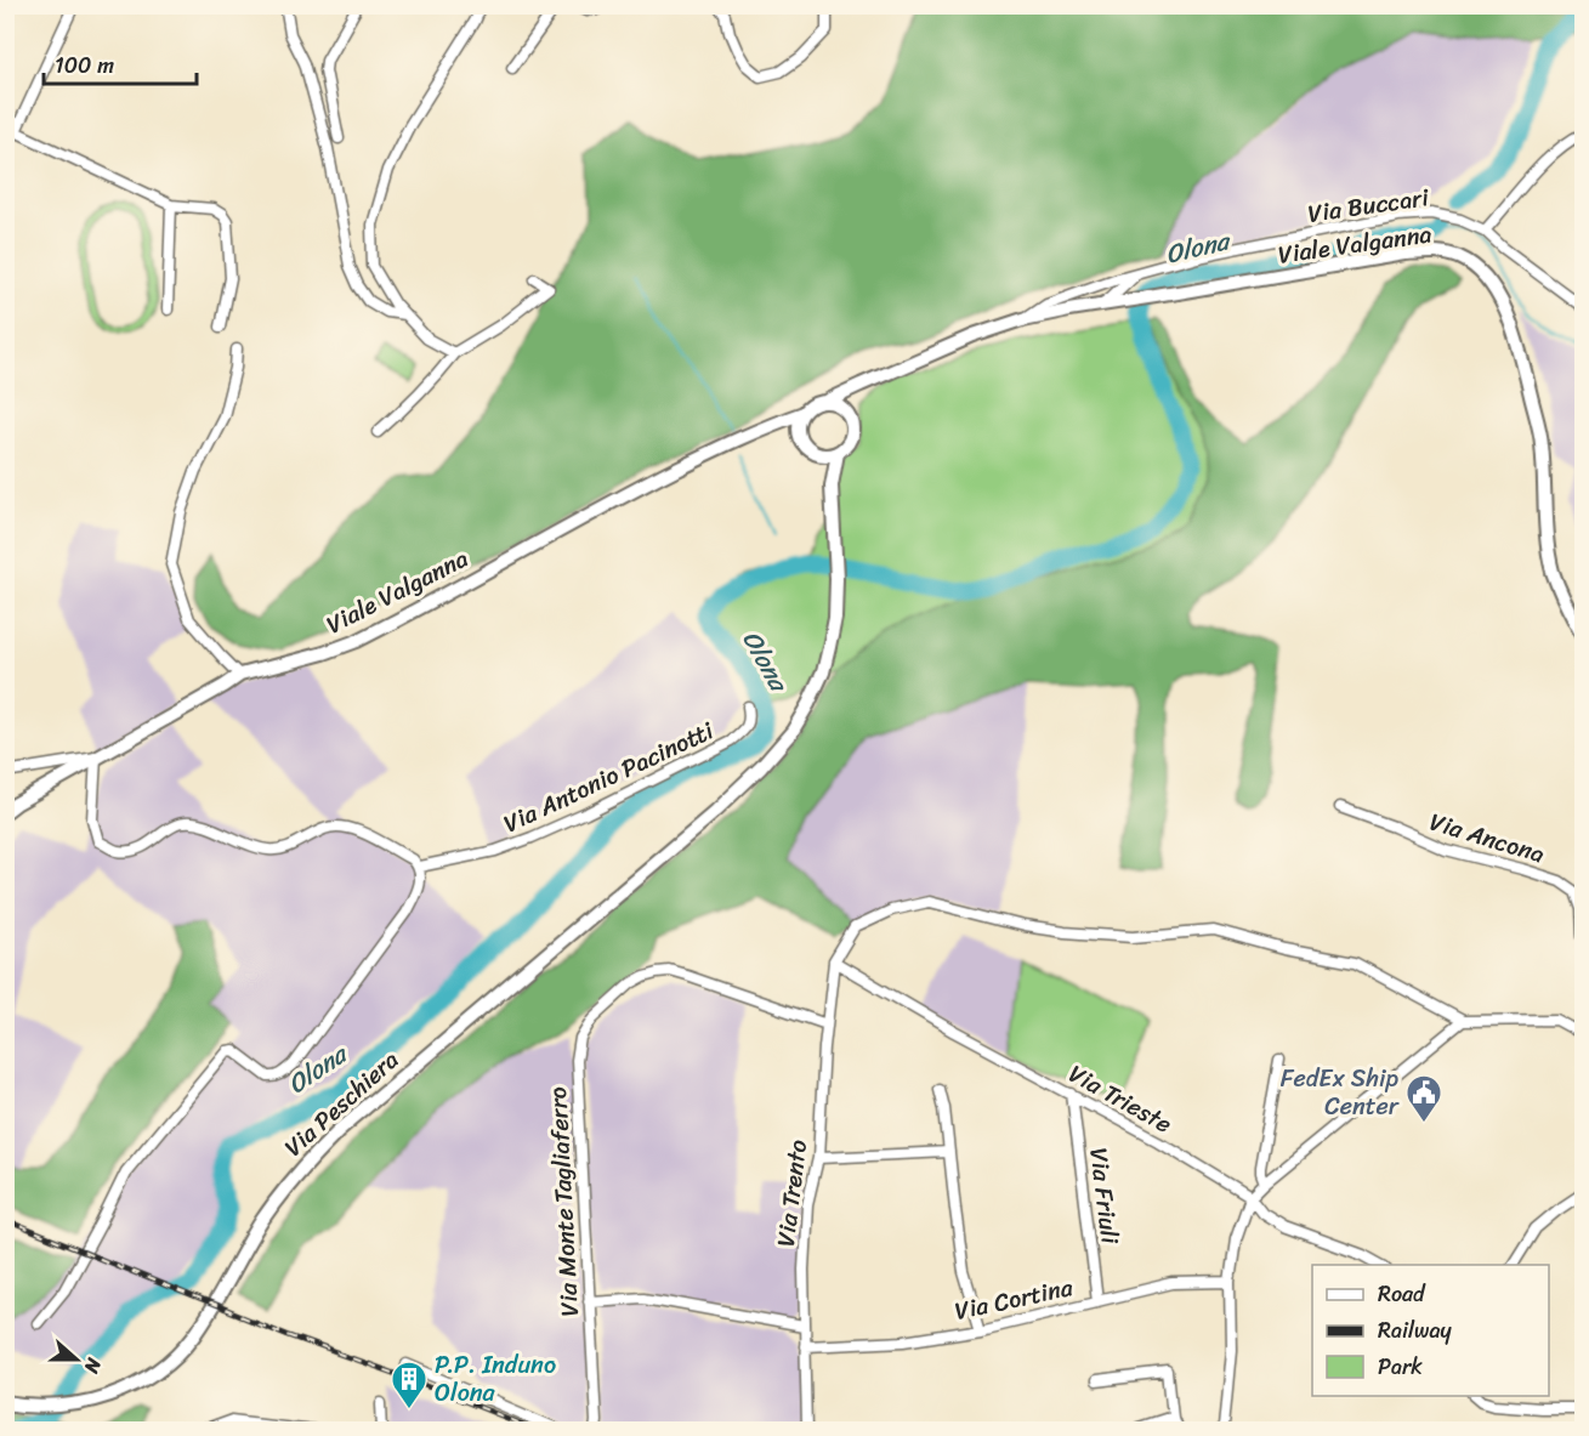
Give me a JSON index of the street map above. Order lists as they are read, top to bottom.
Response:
{
  "streets": {
    "main road": ["Viale Valganna", "Via Peschiera"],
    "street": [
      "Via Buccari",
      "Via Antonio Pacinotti",
      "Via Ancona",
      "Via Trieste",
      "Via Trento",
      "Via Friuli",
      "Via Monte Tagliaferro",
      "Via Cortina"
    ]
  },
  "crossings": [
    ["Via Buccari", "Viale Valganna"],
    ["Via Trieste", "Via Trento"],
    ["Via Trieste", "Via Friuli"],
    ["Via Trento", "Via Monte Tagliaferro"],
    ["Via Trento", "Via Cortina"],
    ["Via Friuli", "Via Cortina"]
  ],
  "water": ["Olona"],
  "places": {
    "public building": ["FedEx Ship Center"],
    "building": ["P.P. Induno Olona"]
  },
  "legend": ["Road", "Railway", "Park"],
  "scale_bar": "100 m",
  "north": "right"
}
